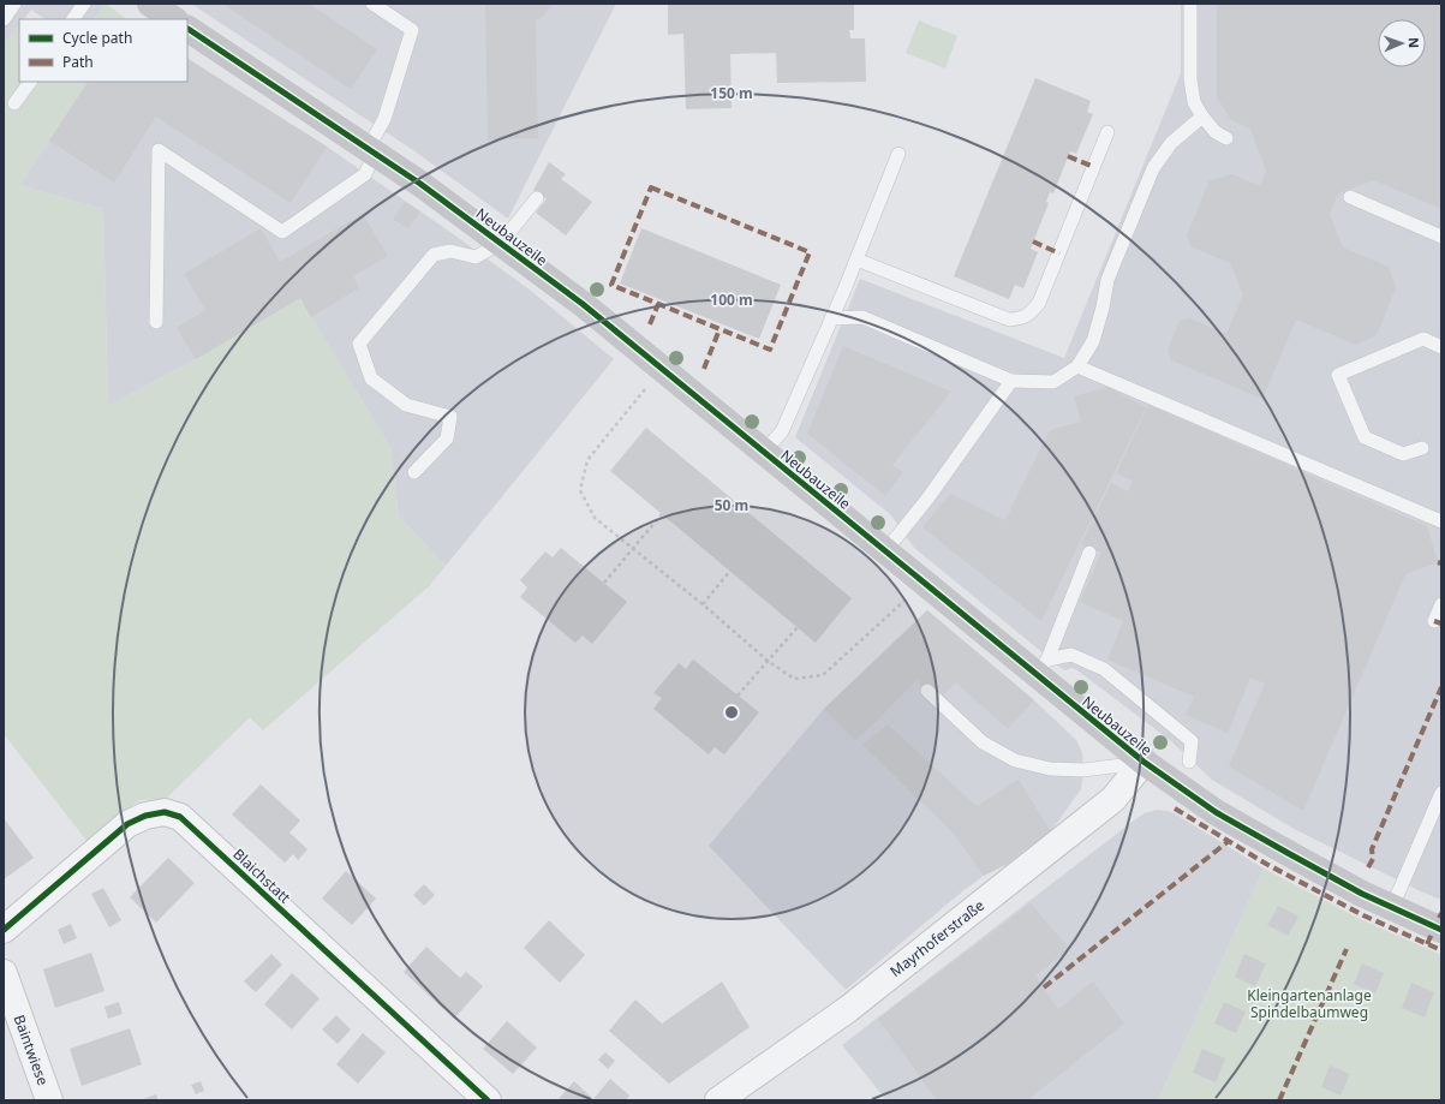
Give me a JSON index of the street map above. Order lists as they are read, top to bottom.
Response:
{
  "streets": {
    "street": [
      "Neubauzeile",
      "Blaichstatt",
      "Mayrhoferstraße",
      "Baintwiese"
    ]
  },
  "crossings": [
    ["Neubauzeile", "Mayrhoferstraße"]
  ],
  "parks": ["Kleingartenanlage Spindelbaumweg"],
  "legend": ["Cycle path", "Path"],
  "north": "right",
  "rings": ["150 m", "100 m", "50 m"]
}
